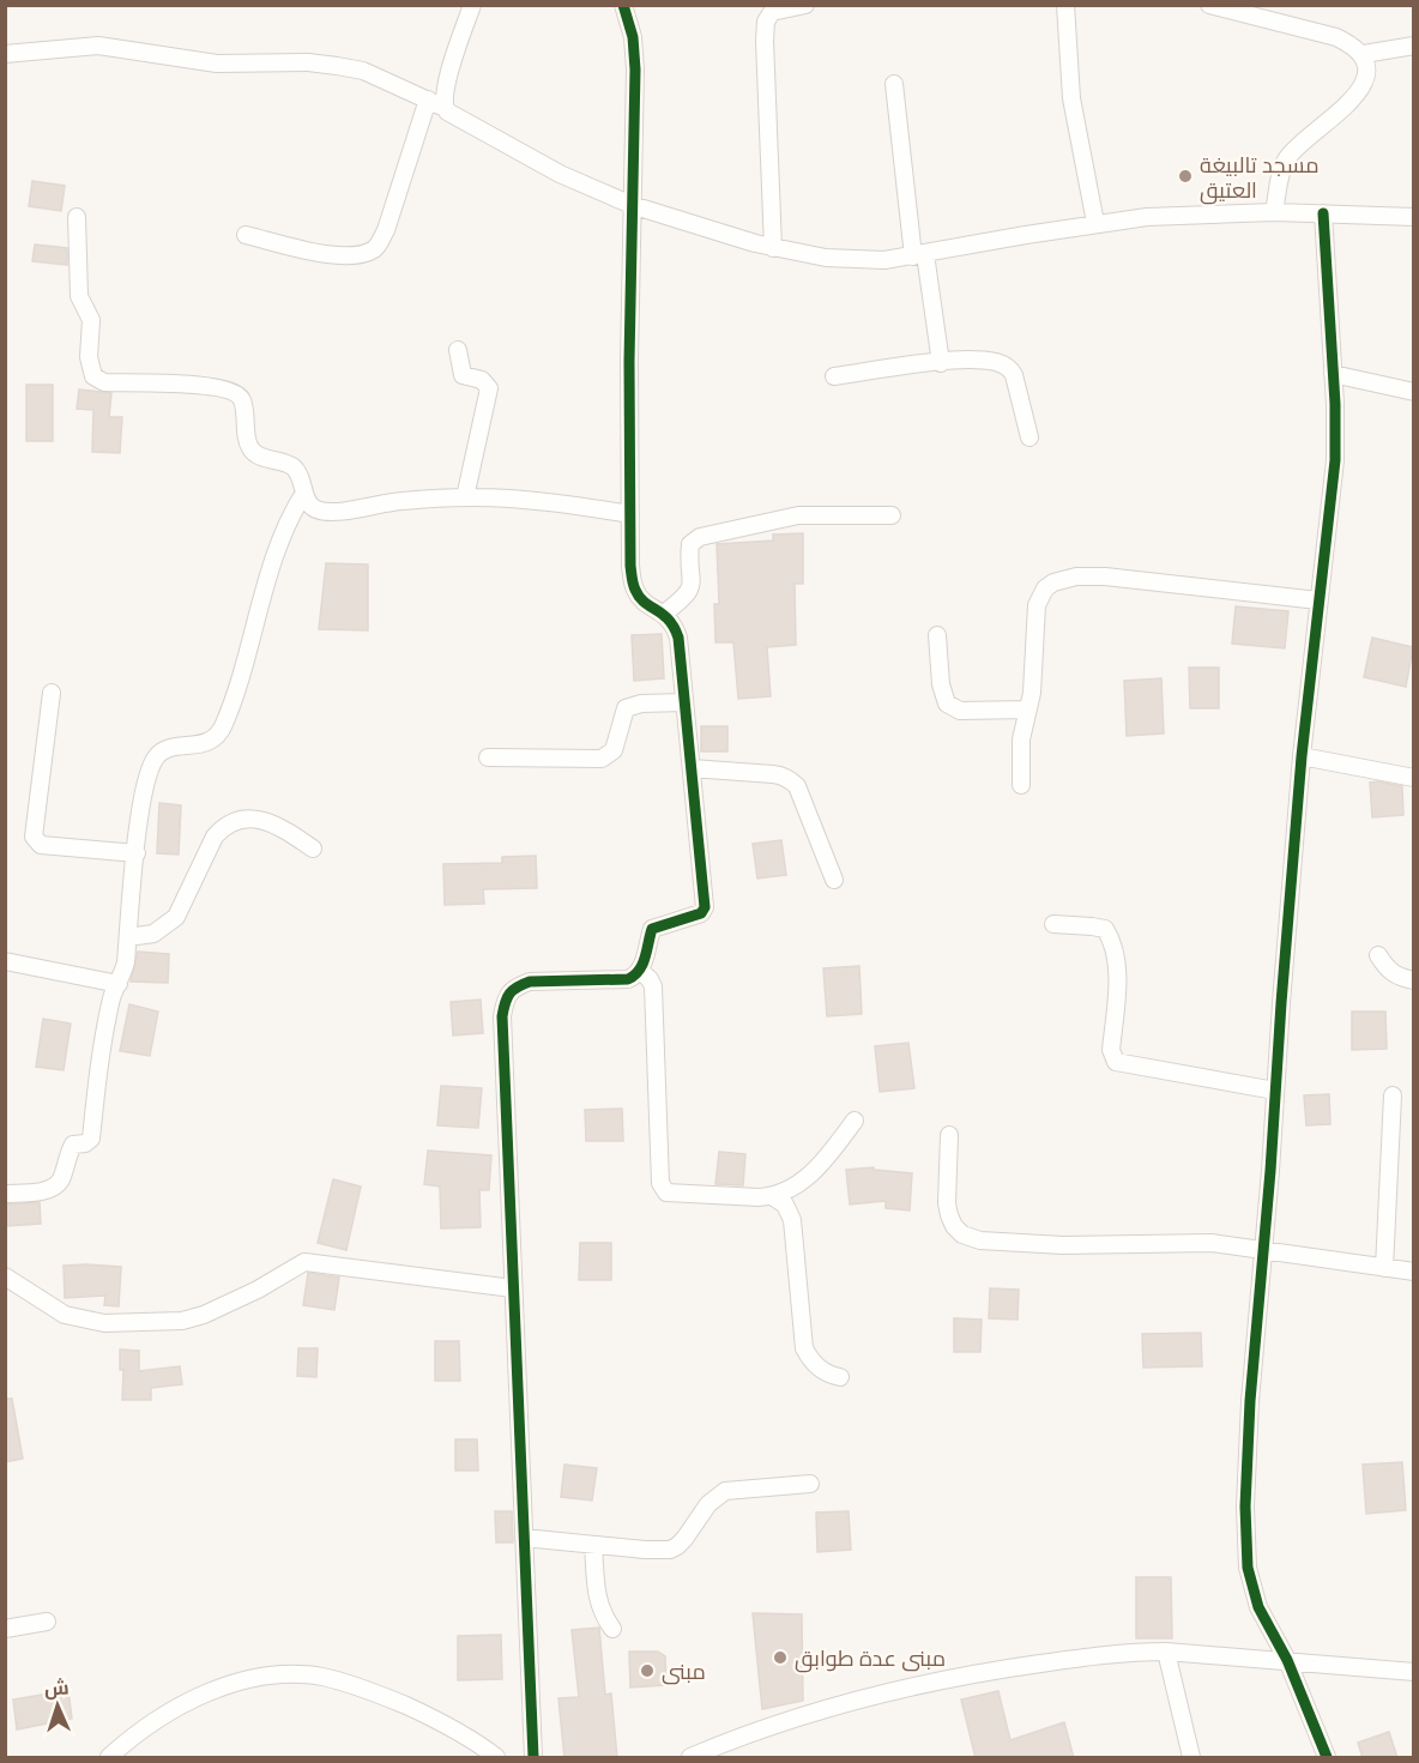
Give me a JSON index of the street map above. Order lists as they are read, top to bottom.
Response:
{
  "places": ["مسجد تالبيغة العتيق", "مبنى عدة طوابق", "مبنى"],
  "north": "top"
}
